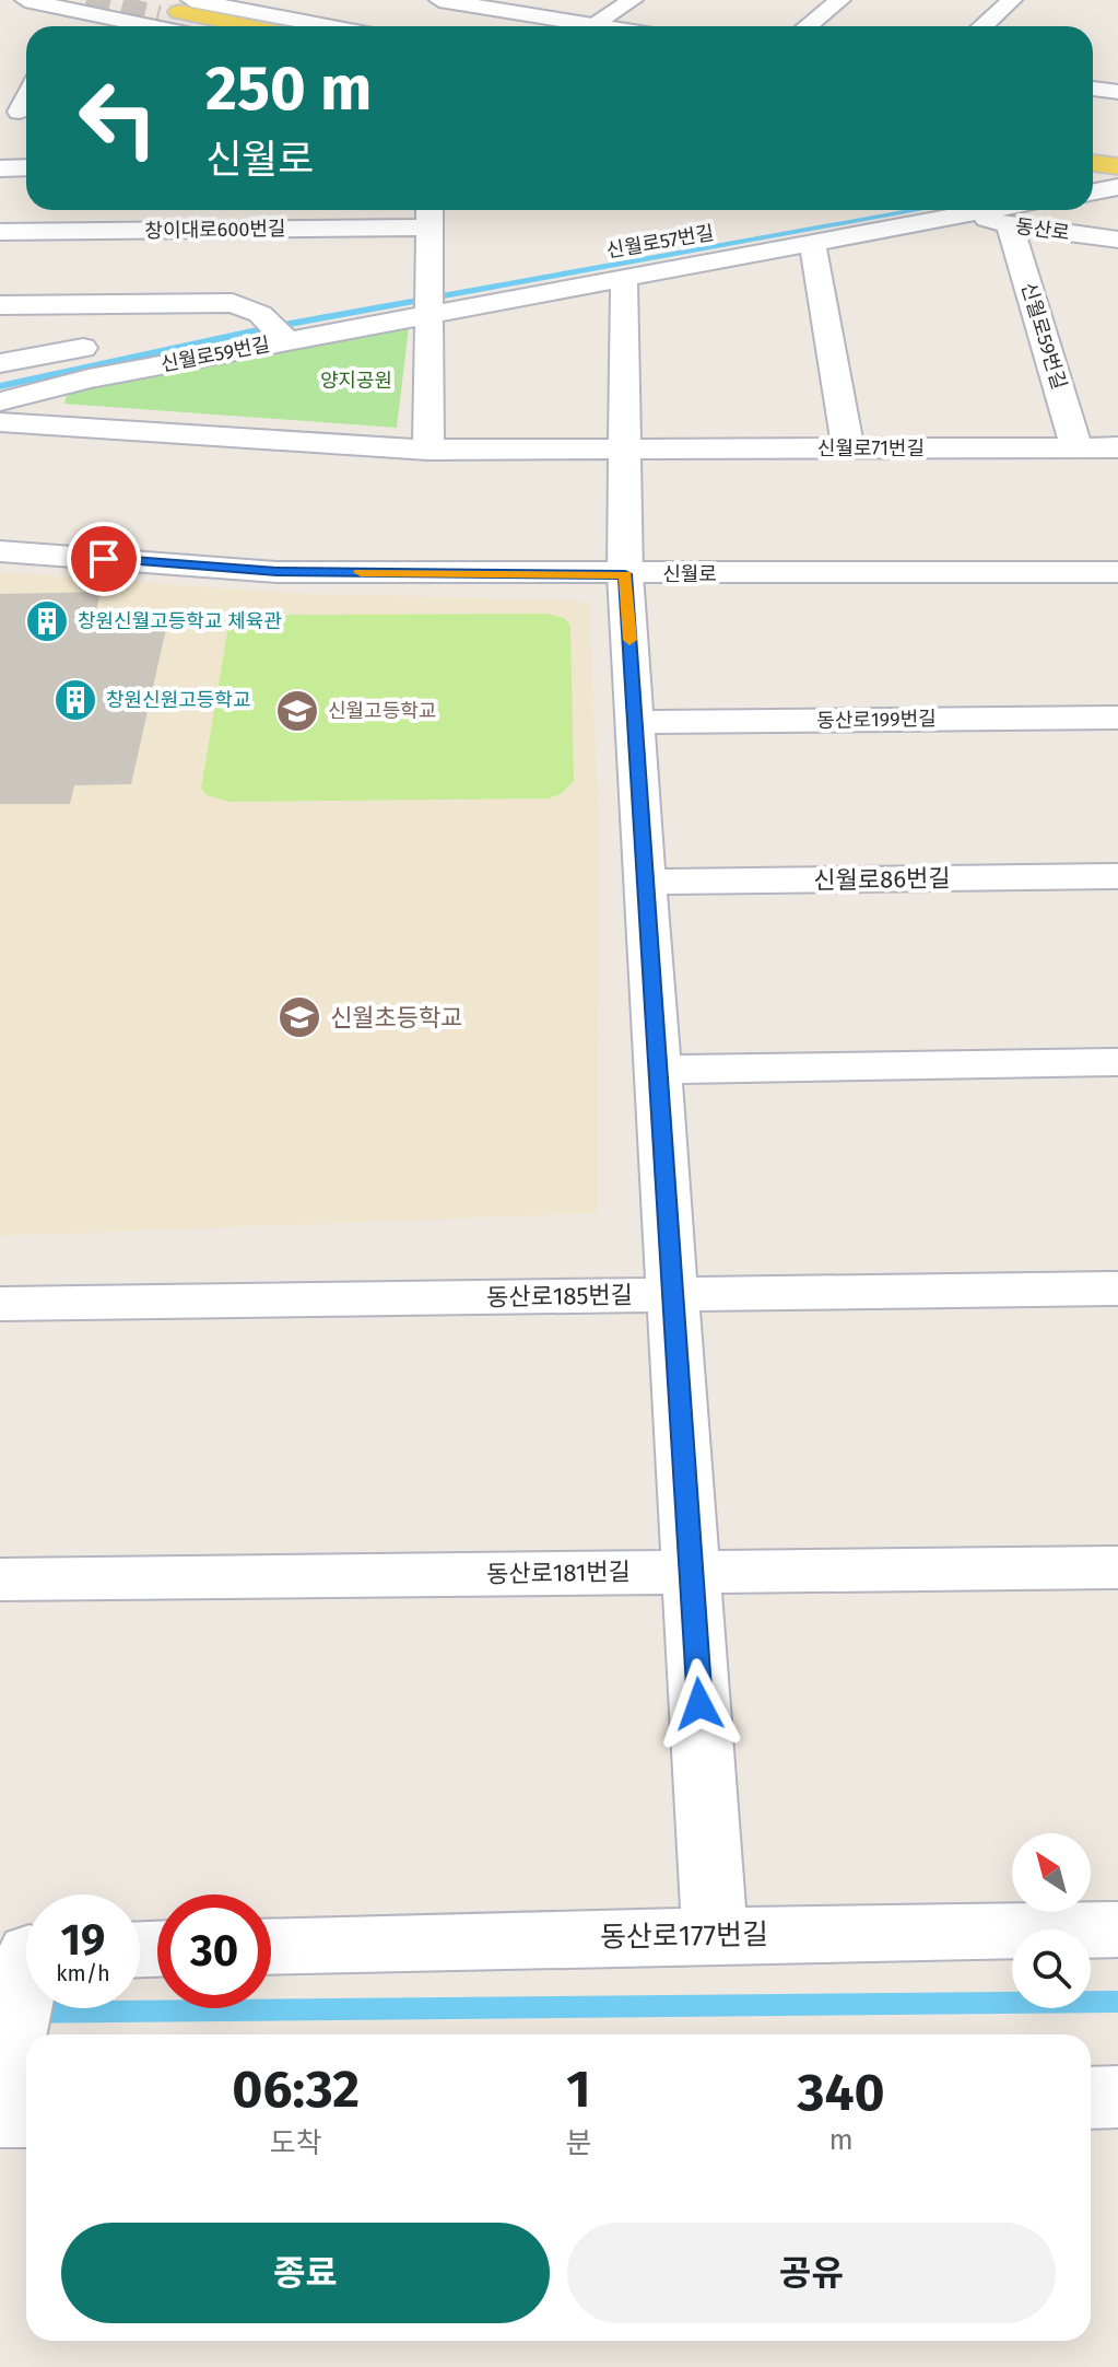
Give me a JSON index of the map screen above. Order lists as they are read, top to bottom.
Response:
{
  "streets": {
    "street": [
      "창이대로600번길",
      "동산로",
      "신월로59번길",
      "신월로71번길",
      "신월로",
      "동산로199번길",
      "신월로86번길",
      "동산로185번길",
      "동산로181번길",
      "동산로177번길"
    ]
  },
  "crossings": [
    ["동산로", "신월로59번길"],
    ["신월로59번길", "신월로71번길"]
  ],
  "parks": ["양지공원"],
  "places": {
    "building": ["창원신월고등학교 체육관", "창원신원고등학교"],
    "school or university": ["신월고등학교", "신월초등학교"]
  },
  "north": "top left",
  "page": {
    "turn": ["250 m", "신월로"],
    "speed": "19 km/h",
    "limit": "30",
    "eta": [
      "06:32",
      "도착",
      "1",
      "분",
      "340",
      "m"
    ],
    "buttons": ["종료", "공유"]
  }
}
